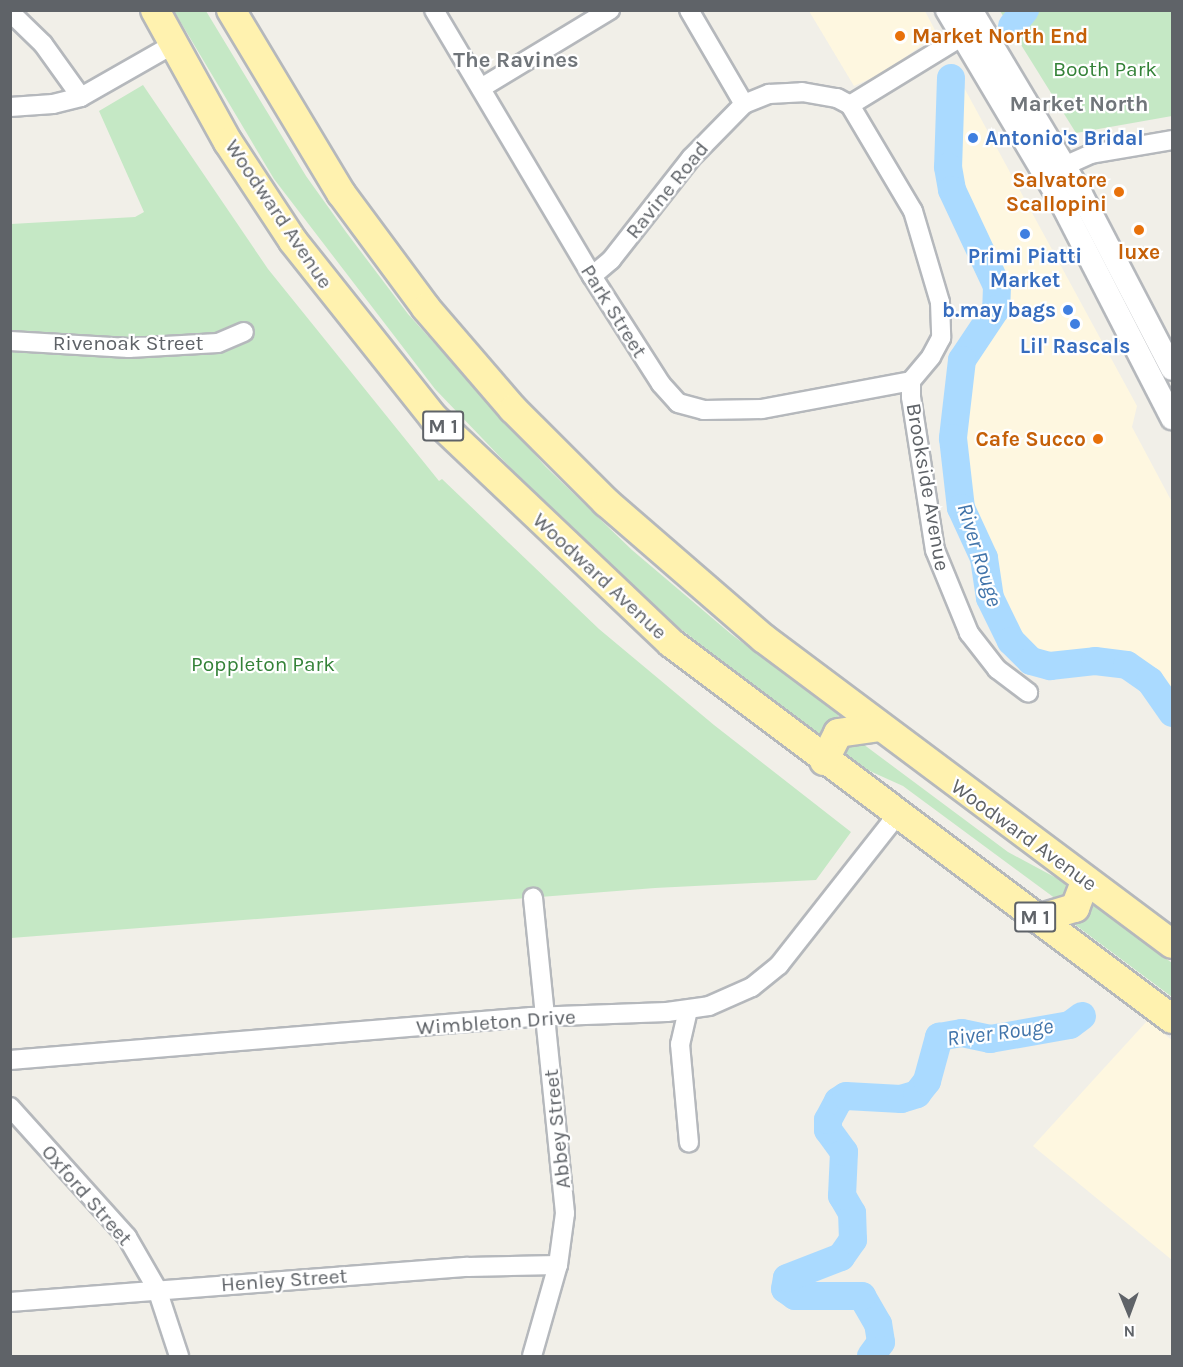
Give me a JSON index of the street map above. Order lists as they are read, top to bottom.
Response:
{
  "streets": {
    "main road": ["Woodward Avenue", "M 1"],
    "street": [
      "Ravine Road",
      "Park Street",
      "Rivenoak Street",
      "Brookside Avenue",
      "Wimbleton Drive",
      "Abbey Street",
      "Oxford Street",
      "Henley Street"
    ]
  },
  "crossings": [
    ["Ravine Road", "Park Street"],
    ["Woodward Avenue", "Wimbleton Drive"],
    ["Park Street", "Brookside Avenue"],
    ["Wimbleton Drive", "Abbey Street"],
    ["Abbey Street", "Henley Street"],
    ["Oxford Street", "Henley Street"]
  ],
  "districts": ["The Ravines", "Market North"],
  "water": ["River Rouge"],
  "parks": ["Booth Park", "Poppleton Park"],
  "places": [
    "Market North End",
    "Antonio's Bridal",
    "Salvatore Scallopini",
    "luxe",
    "Primi Piatti Market",
    "b.may bags",
    "Lil' Rascals",
    "Cafe Succo"
  ],
  "north": "bottom"
}
